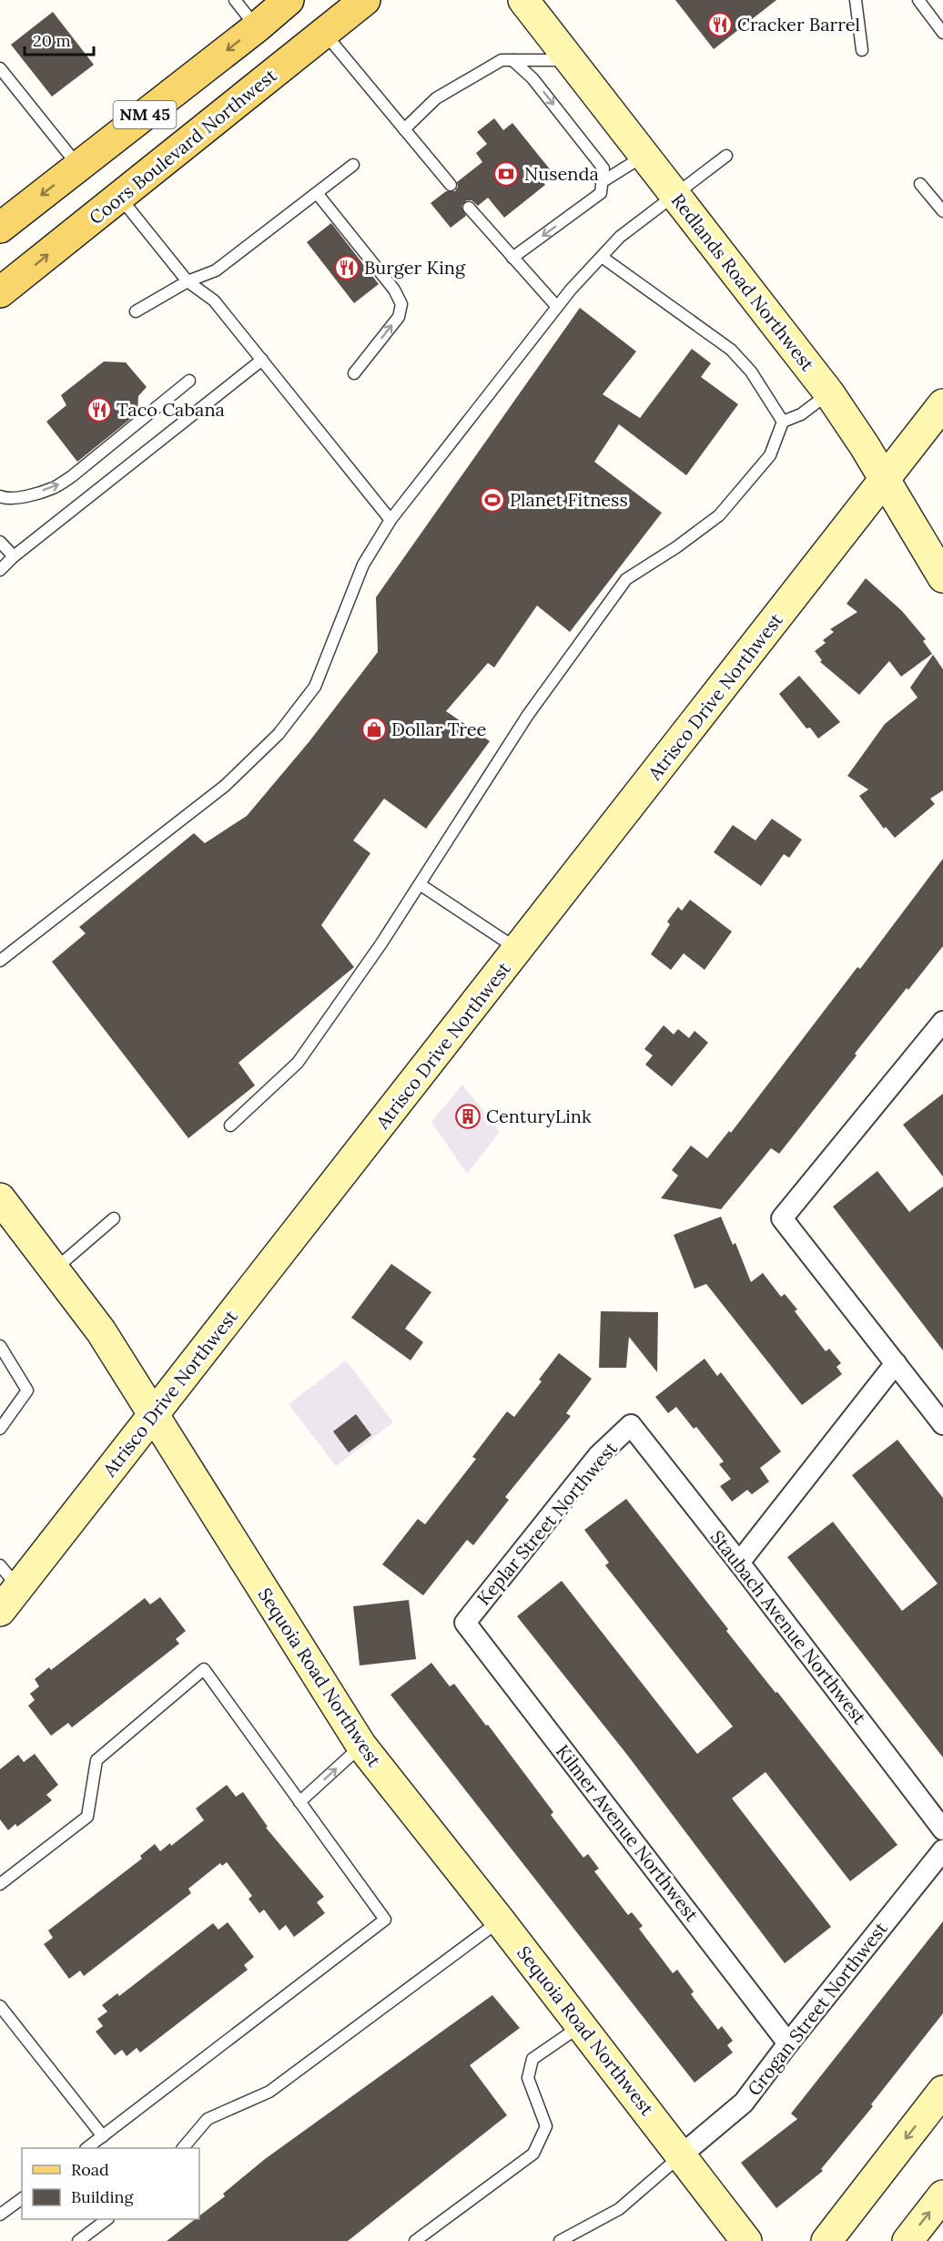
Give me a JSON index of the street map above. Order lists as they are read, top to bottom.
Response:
{
  "streets": {
    "main road": ["NM 45", "Coors Boulevard Northwest"],
    "street": [
      "Redlands Road Northwest",
      "Atrisco Drive Northwest",
      "Keplar Street Northwest",
      "Staubach Avenue Northwest",
      "Sequoia Road Northwest",
      "Kilmer Avenue Northwest",
      "Grogan Street Northwest"
    ]
  },
  "crossings": [
    ["Redlands Road Northwest", "Atrisco Drive Northwest"],
    ["Atrisco Drive Northwest", "Sequoia Road Northwest"],
    ["Keplar Street Northwest", "Staubach Avenue Northwest"],
    ["Keplar Street Northwest", "Kilmer Avenue Northwest"],
    ["Sequoia Road Northwest", "Grogan Street Northwest"],
    ["Kilmer Avenue Northwest", "Grogan Street Northwest"]
  ],
  "places": {
    "restaurant": ["Cracker Barrel", "Burger King", "Taco Cabana"],
    "bank": ["Nusenda"],
    "sports": ["Planet Fitness"],
    "shop": ["Dollar Tree"],
    "building": ["CenturyLink"]
  },
  "legend": ["Road", "Building"],
  "scale_bar": "20 m"
}
